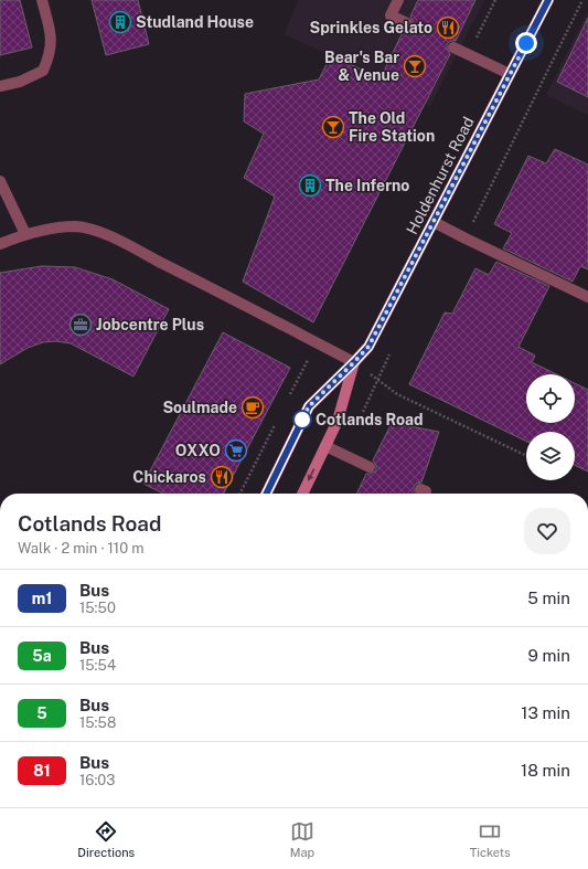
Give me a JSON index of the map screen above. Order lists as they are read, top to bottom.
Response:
{
  "streets": {
    "main road": ["Holdenhurst Road"]
  },
  "places": {
    "building": ["Studland House", "The Inferno"],
    "restaurant": ["Sprinkles Gelato", "Chickaros"],
    "bar": ["Bear's Bar & Venue", "The Old Fire Station"],
    "office": ["Jobcentre Plus"],
    "cafe": ["Soulmade"],
    "other": ["Cotlands Road"],
    "supermarket": ["OXXO"]
  },
  "lines": ["bus line m1"],
  "page": {
    "heading": ["Cotlands Road", "Walk · 2 min · 110 m"],
    "list": [
      {
        "mark": "m1",
        "name": "Bus",
        "note": "15:50",
        "value": "5 min"
      },
      {
        "mark": "5a",
        "name": "Bus",
        "note": "15:54",
        "value": "9 min"
      },
      {
        "mark": "5",
        "name": "Bus",
        "note": "15:58",
        "value": "13 min"
      },
      {
        "mark": "81",
        "name": "Bus",
        "note": "16:03",
        "value": "18 min"
      }
    ],
    "tabs": ["Directions", "Map", "Tickets"]
  }
}
